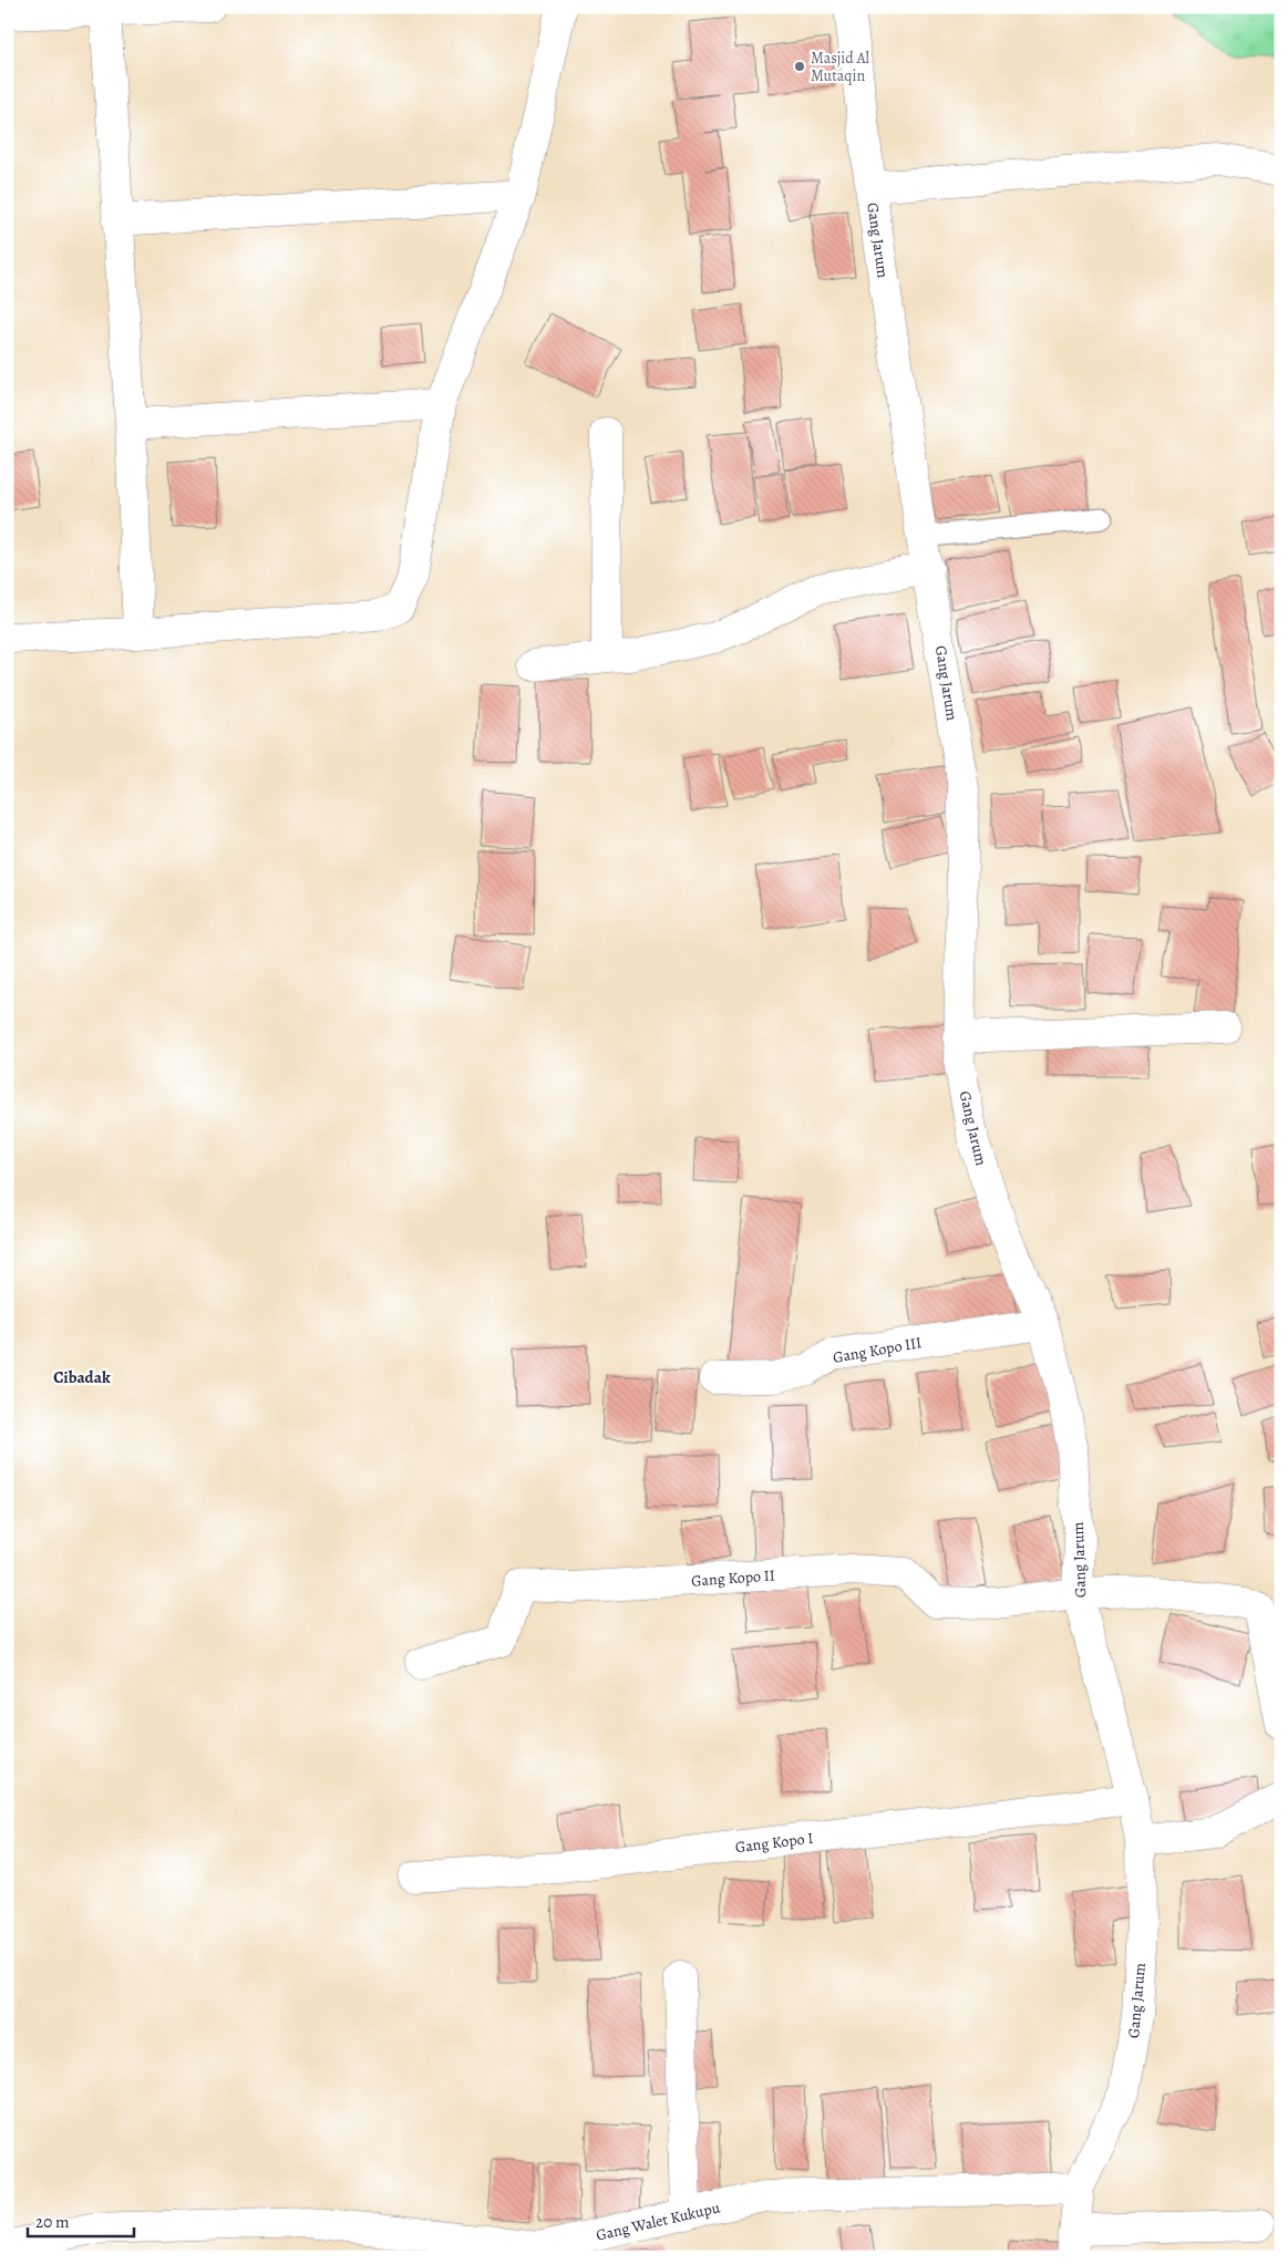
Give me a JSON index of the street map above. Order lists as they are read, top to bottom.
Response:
{
  "streets": {
    "street": [
      "Gang Jarum",
      "Gang Kopo III",
      "Gang Kopo II",
      "Gang Kopo I",
      "Gang Walet Kukupu"
    ]
  },
  "crossings": [
    ["Gang Jarum", "Gang Kopo III"],
    ["Gang Jarum", "Gang Kopo II"],
    ["Gang Jarum", "Gang Kopo I"],
    ["Gang Jarum", "Gang Walet Kukupu"]
  ],
  "districts": ["Cibadak"],
  "places": ["Masjid Al Mutaqin"],
  "scale_bar": "20 m"
}
